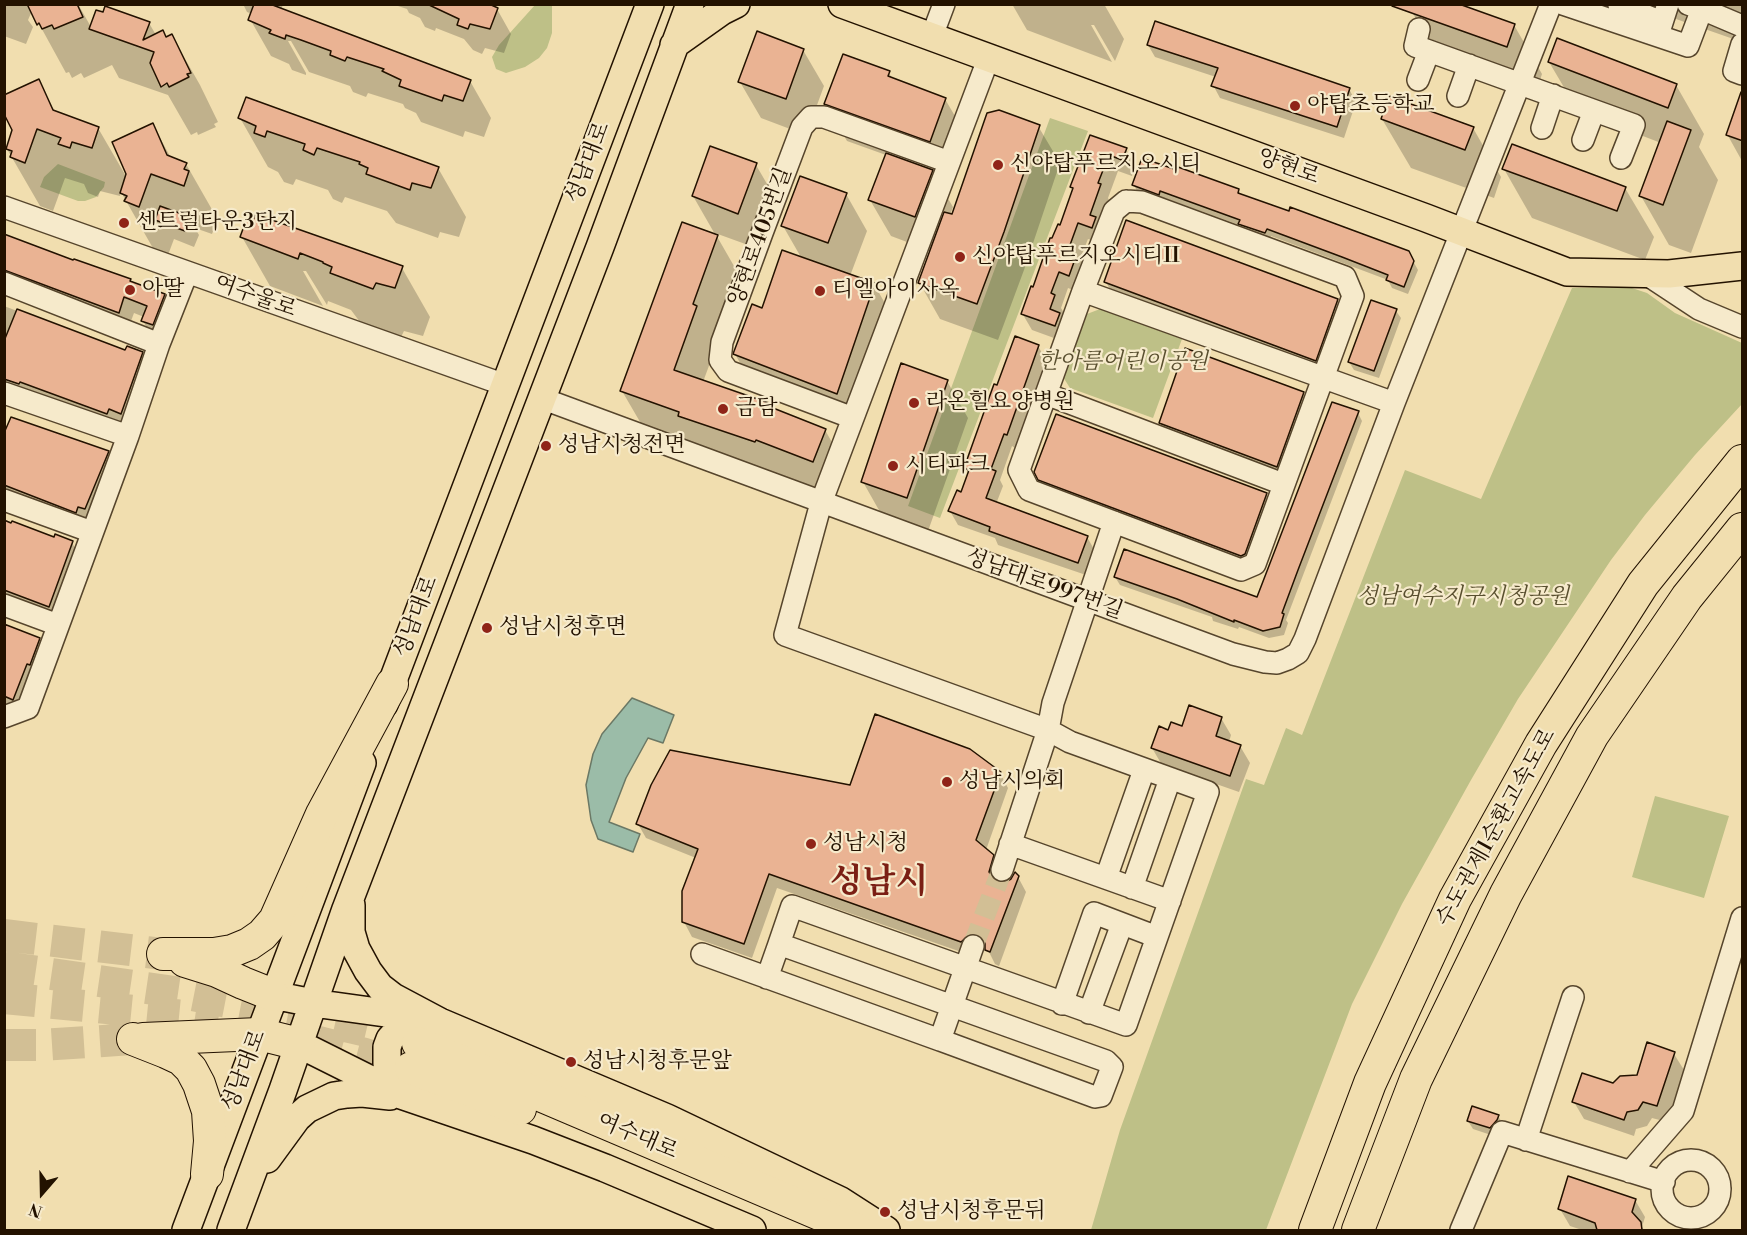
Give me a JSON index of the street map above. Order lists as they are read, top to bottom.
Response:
{
  "streets": {
    "highway": ["수도권제1순환고속도로", "여수대로"],
    "main road": ["성남대로", "양현로"],
    "street": ["양현로405번길", "여수울로", "성남대로997번길"]
  },
  "crossings": [
    ["성남대로", "여수울로"],
    ["성남대로", "성남대로997번길"],
    ["양현로", "성남대로997번길"]
  ],
  "districts": ["성남시"],
  "parks": ["한아름어린이공원", "성남여수지구시청공원"],
  "places": [
    "야탑초등학교",
    "신야탑푸르지오시티",
    "센트럴타운3단지",
    "신야탑푸르지오시티II",
    "아딸",
    "티엘아이사옥",
    "라온힐요양병원",
    "금담",
    "성남시청전면",
    "시티파크",
    "성남시청후면",
    "성남시의회",
    "성남시청",
    "성남시청후문앞",
    "성남시청후문뒤"
  ],
  "north": "bottom"
}
